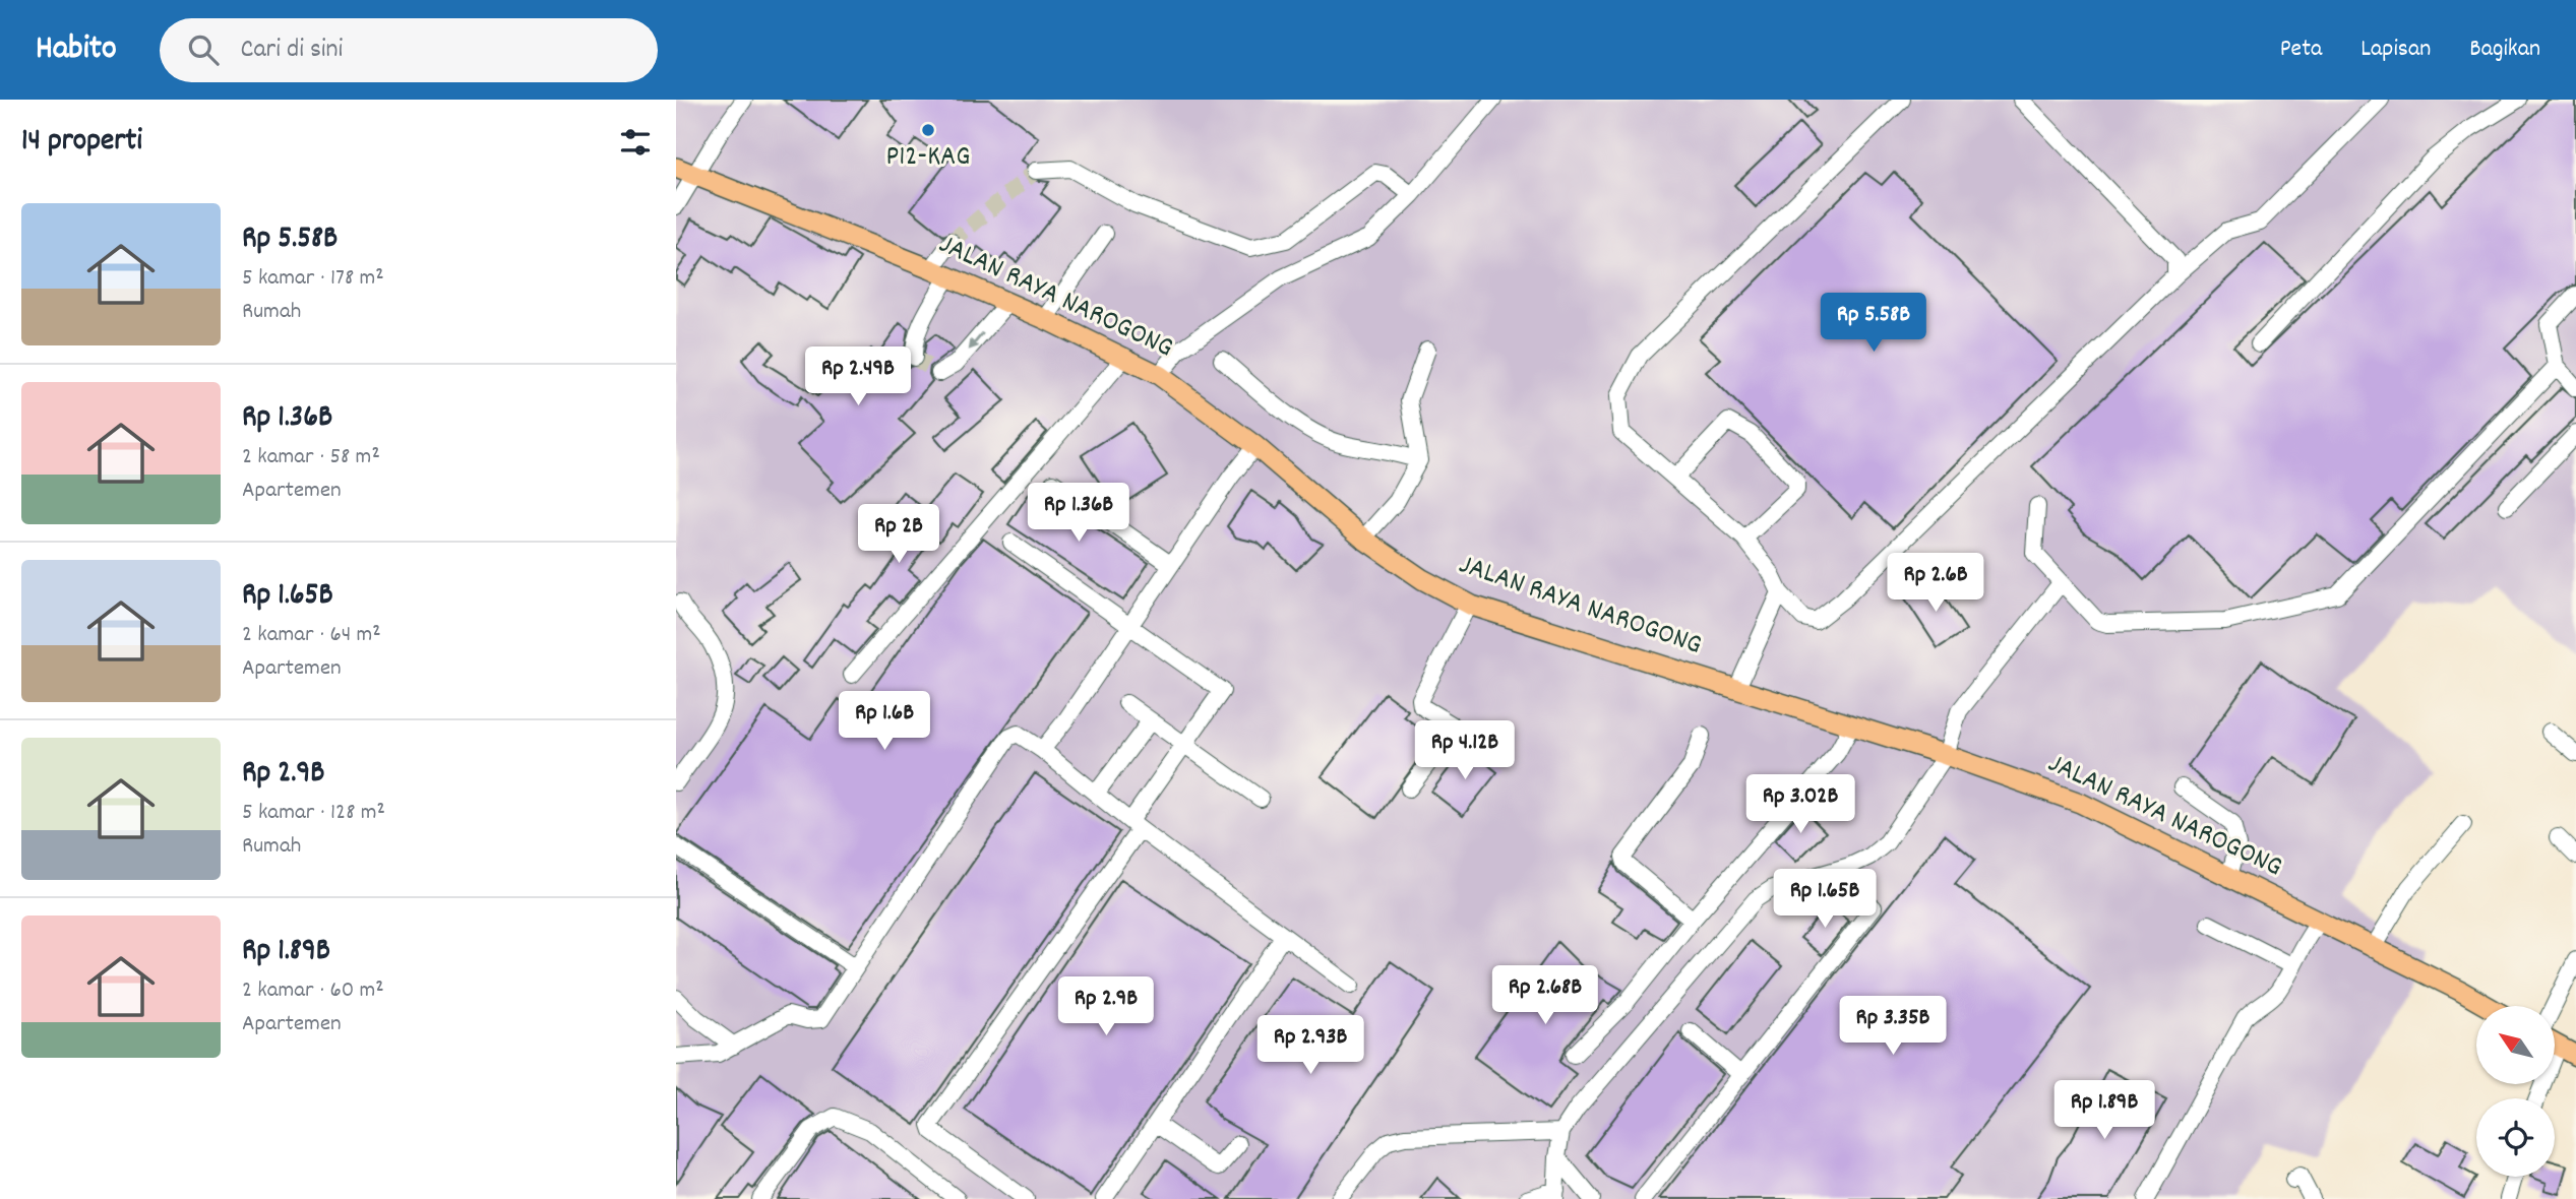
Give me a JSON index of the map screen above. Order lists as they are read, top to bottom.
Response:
{
  "streets": {
    "main road": ["JALAN RAYA NAROGONG"]
  },
  "places": ["P12-KAG"],
  "north": "top left",
  "page": {
    "header": "Habito",
    "search": "Cari di sini",
    "nav": ["Peta", "Lapisan", "Bagikan"],
    "heading": "14 properti",
    "list": [
      {
        "name": "Rp 5.58B",
        "note": "5 kamar · 178 m² · Rumah"
      },
      {
        "name": "Rp 1.36B",
        "note": "2 kamar · 58 m² · Apartemen"
      },
      {
        "name": "Rp 1.65B",
        "note": "2 kamar · 64 m² · Apartemen"
      },
      {
        "name": "Rp 2.9B",
        "note": "5 kamar · 128 m² · Rumah"
      },
      {
        "name": "Rp 1.89B",
        "note": "2 kamar · 60 m² · Apartemen"
      }
    ],
    "price": [
      "Rp 5.58B",
      "Rp 2.49B",
      "Rp 1.36B",
      "Rp 2B",
      "Rp 2.6B",
      "Rp 1.6B",
      "Rp 4.12B",
      "Rp 3.02B",
      "Rp 1.65B",
      "Rp 2.68B",
      "Rp 2.9B",
      "Rp 3.35B",
      "Rp 2.93B",
      "Rp 1.89B"
    ]
  }
}
